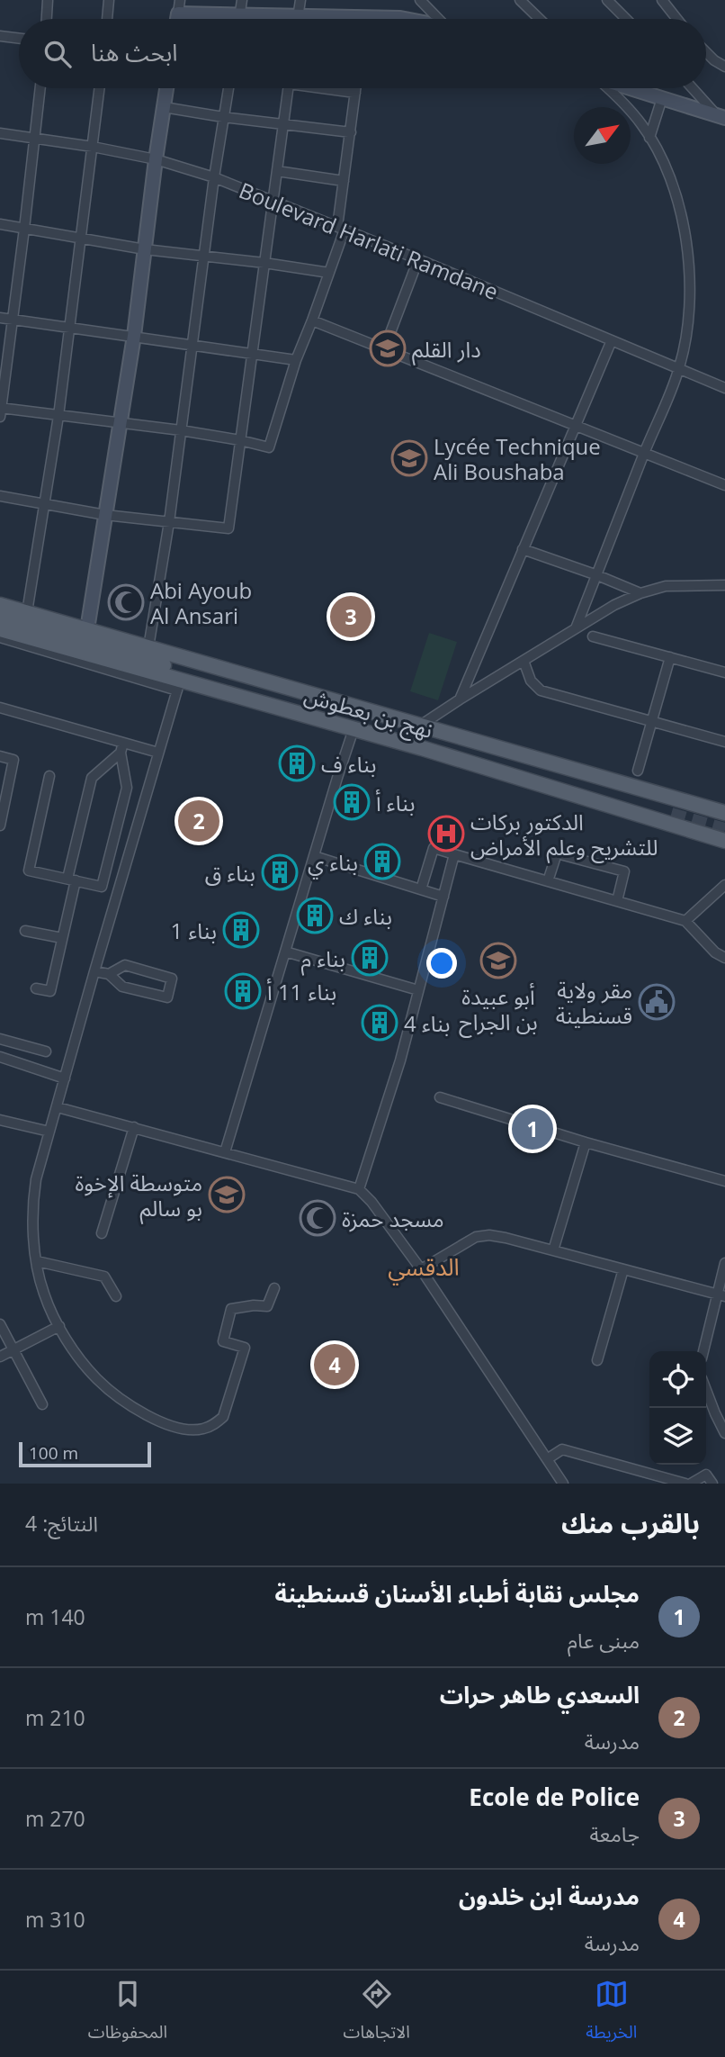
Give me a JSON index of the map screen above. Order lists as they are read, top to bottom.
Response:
{
  "streets": {
    "main road": ["نهج بن بعطوش"],
    "street": ["Boulevard Harlati Ramdane"]
  },
  "districts": ["الدقسي"],
  "places": {
    "school or university": [
      "دار القلم",
      "Lycée Technique Ali Boushaba",
      "أبو عبيدة بن الجراح",
      "متوسطة الإخوة بو سالم"
    ],
    "mosque": ["Abi Ayoub Al Ansari", "مسجد حمزة"],
    "building": [
      "بناء ف",
      "بناء أ",
      "بناء ي",
      "بناء ق",
      "بناء ك",
      "بناء 1",
      "بناء م",
      "بناء 11 أ",
      "بناء 4"
    ],
    "hospital": ["الدكتور بركات للتشريح وعلم الأمراض"],
    "public building": ["مقر ولاية قسنطينة"]
  },
  "scale_bar": "100 m",
  "north": "top right",
  "page": {
    "search": "ابحث هنا",
    "pins": [
      "3",
      "2",
      "1",
      "4"
    ],
    "scale": "100 m",
    "heading": ["بالقرب منك", "النتائج: 4"],
    "list": [
      {
        "mark": "1",
        "name": "مجلس نقابة أطباء الأسنان قسنطينة",
        "note": "مبنى عام",
        "value": "140 m"
      },
      {
        "mark": "2",
        "name": "السعدي طاهر حرات",
        "note": "مدرسة",
        "value": "210 m"
      },
      {
        "mark": "3",
        "name": "Ecole de Police",
        "note": "جامعة",
        "value": "270 m"
      },
      {
        "mark": "4",
        "name": "مدرسة ابن خلدون",
        "note": "مدرسة",
        "value": "310 m"
      }
    ],
    "nav": ["الخريطة", "الاتجاهات", "المحفوظات"]
  }
}
